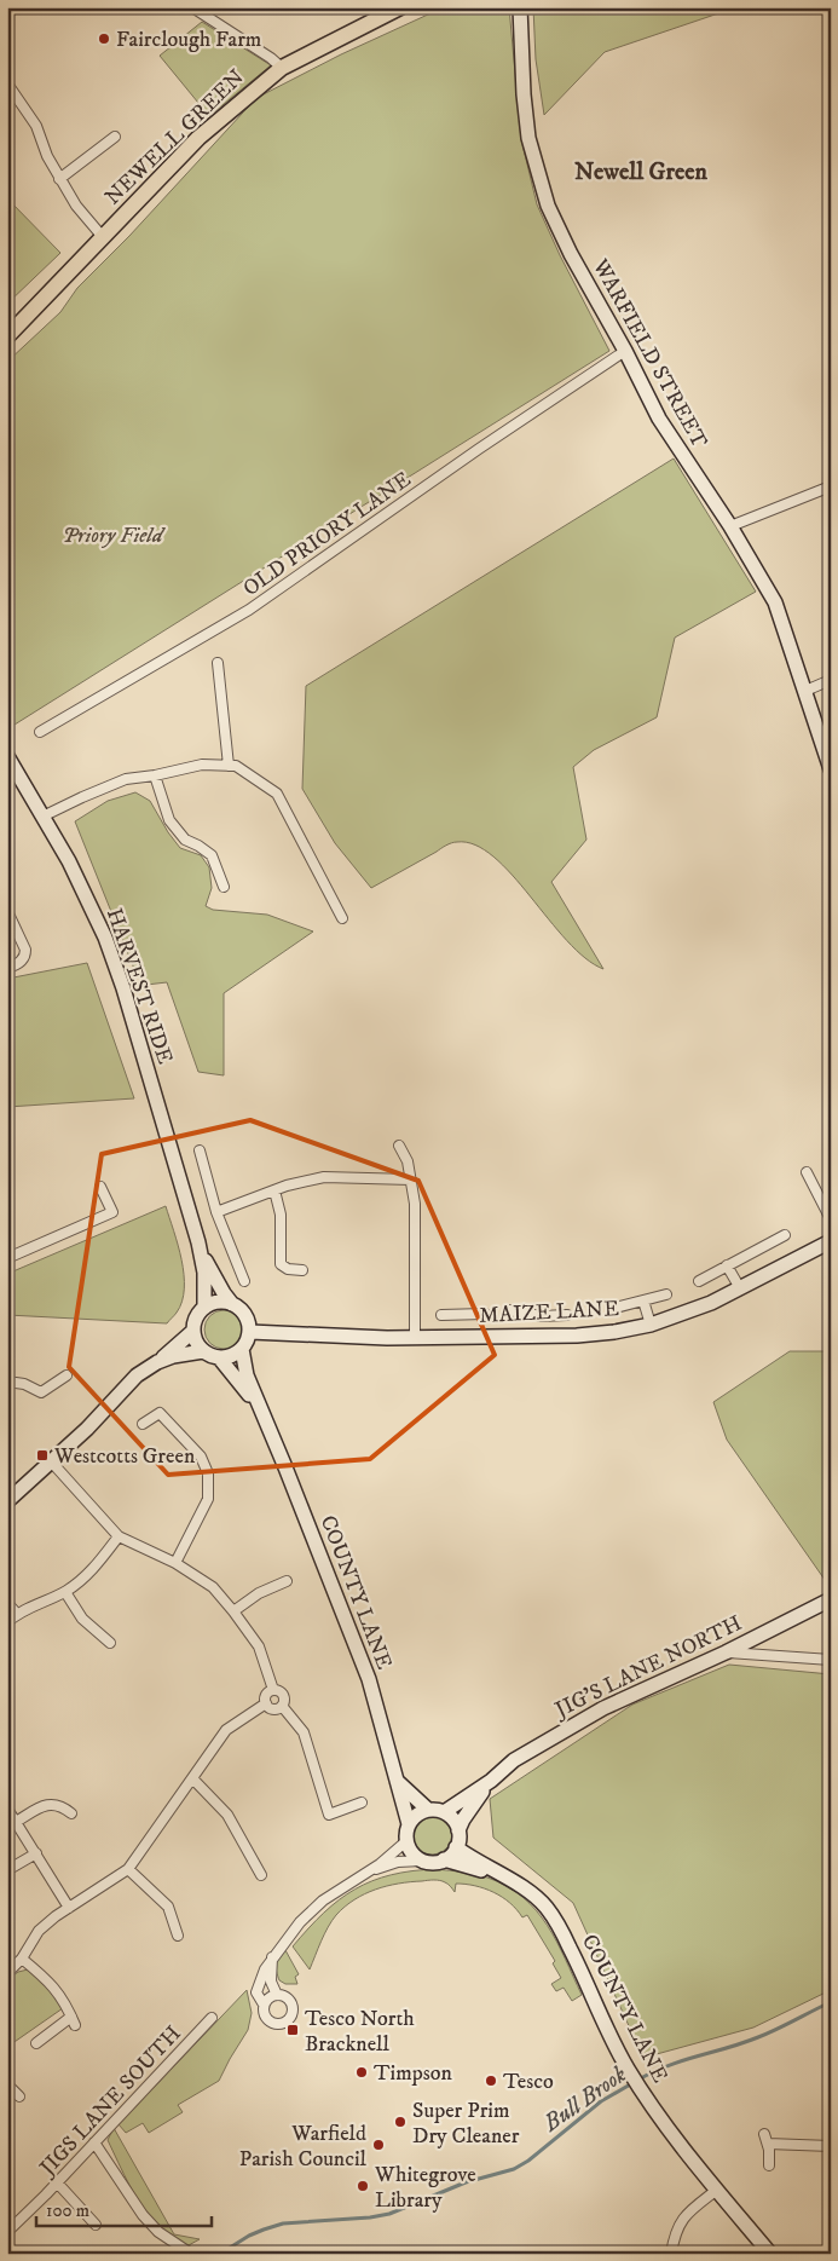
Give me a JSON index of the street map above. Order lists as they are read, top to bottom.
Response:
{
  "streets": {
    "main road": ["NEWELL GREEN"],
    "street": [
      "WARFIELD STREET",
      "OLD PRIORY LANE",
      "HARVEST RIDE",
      "MAIZE LANE",
      "COUNTY LANE",
      "JIG'S LANE NORTH",
      "JIGS LANE SOUTH"
    ]
  },
  "crossings": [
    ["WARFIELD STREET", "OLD PRIORY LANE"],
    ["HARVEST RIDE", "MAIZE LANE"],
    ["HARVEST RIDE", "COUNTY LANE"],
    ["MAIZE LANE", "COUNTY LANE"],
    ["COUNTY LANE", "JIG'S LANE NORTH"]
  ],
  "districts": ["Newell Green"],
  "water": ["Bull Brook"],
  "parks": ["Priory Field"],
  "places": {
    "other": [
      "Fairclough Farm",
      "Timpson",
      "Tesco",
      "Super Prim Dry Cleaner",
      "Warfield Parish Council",
      "Whitegrove Library"
    ],
    "transit": ["Westcotts Green", "Tesco North Bracknell"]
  },
  "scale_bar": "100 m"
}
